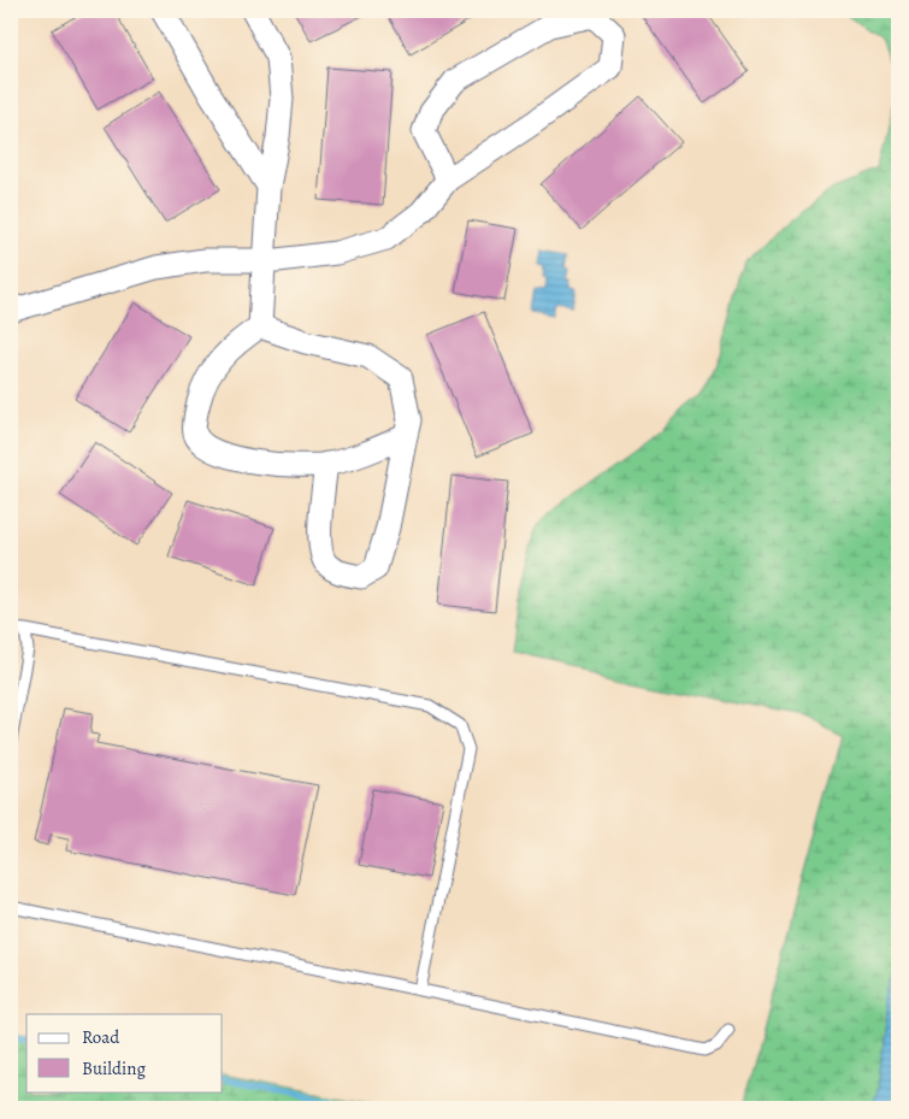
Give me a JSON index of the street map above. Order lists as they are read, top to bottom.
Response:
{
  "legend": ["Road", "Building"]
}
